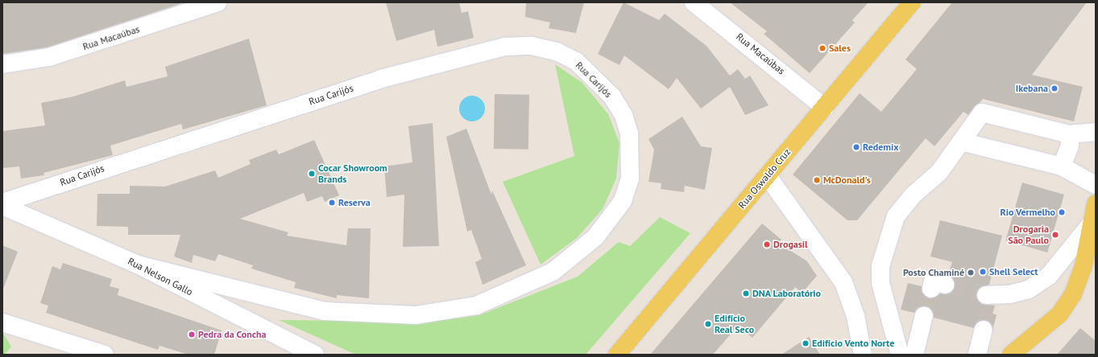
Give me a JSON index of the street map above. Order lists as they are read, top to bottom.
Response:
{
  "streets": {
    "main road": ["Rua Oswaldo Cruz"],
    "street": ["Rua Macaúbas", "Rua Carijós", "Rua Nelson Gallo"]
  },
  "crossings": [
    ["Rua Macaúbas", "Rua Oswaldo Cruz"],
    ["Rua Carijós", "Rua Nelson Gallo"]
  ],
  "places": [
    "Sales",
    "Ikebana",
    "Redemix",
    "Cocar Showroom Brands",
    "McDonald's",
    "Reserva",
    "Rio Vermelho",
    "Drogaria São Paulo",
    "Drogasil",
    "Shell Select",
    "Posto Chaminé",
    "DNA Laboratório",
    "Edifício Real Seco",
    "Pedra da Concha",
    "Edifício Vento Norte"
  ]
}
